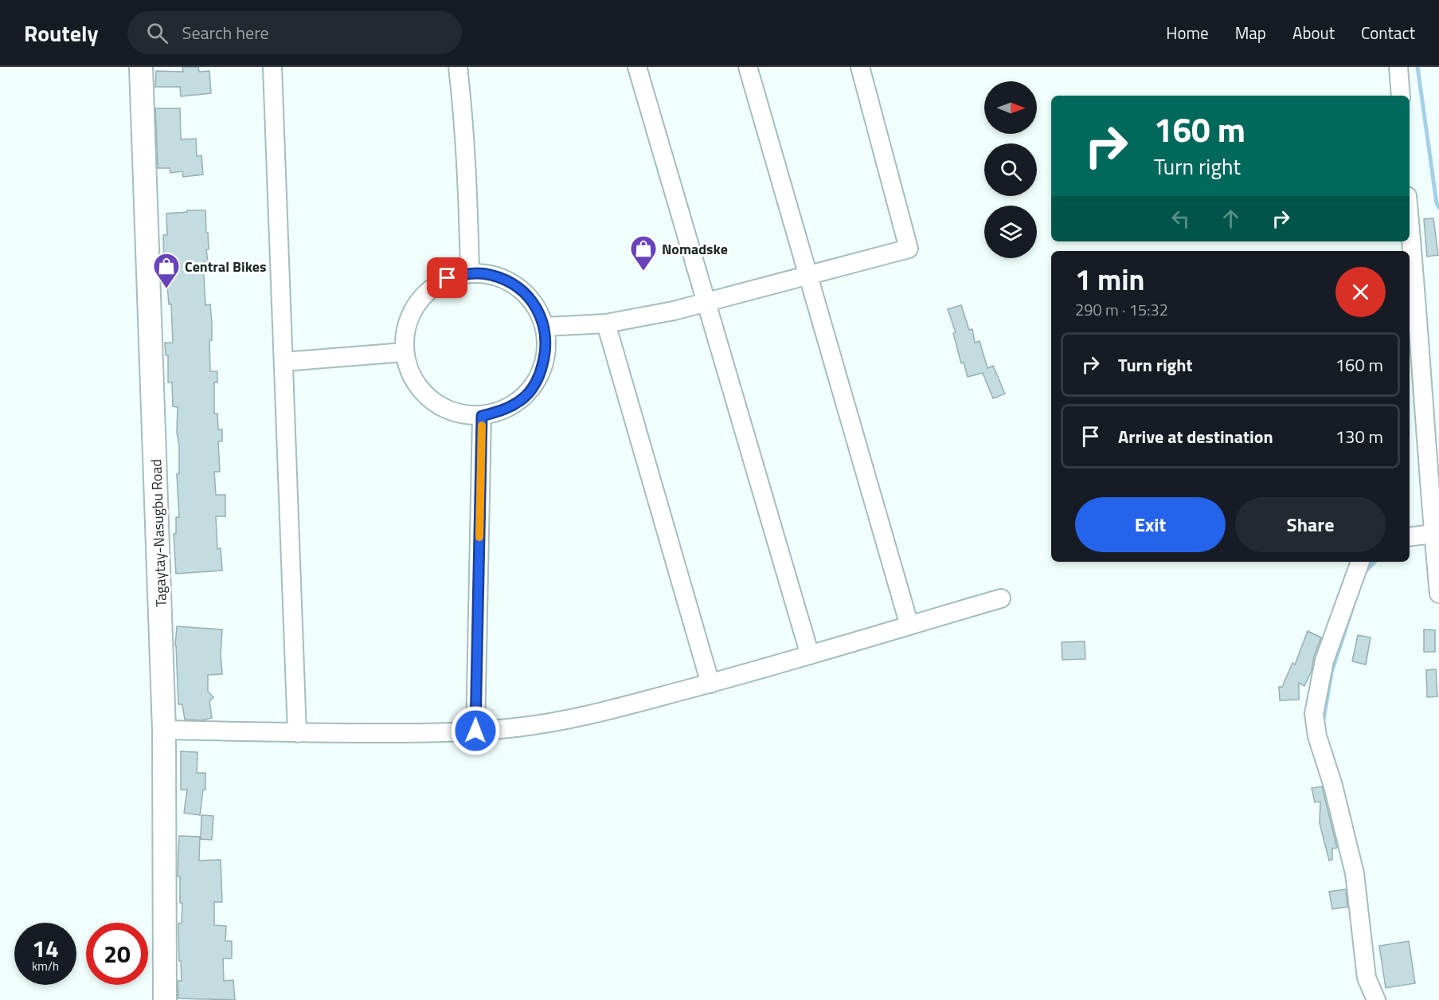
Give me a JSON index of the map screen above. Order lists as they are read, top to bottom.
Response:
{
  "streets": {
    "main road": ["Tagaytay-Nasugbu Road"]
  },
  "places": {
    "shop": ["Nomadske", "Central Bikes"]
  },
  "north": "right",
  "page": {
    "header": "Routely",
    "search": "Search here",
    "nav": [
      "Home",
      "Map",
      "About",
      "Contact"
    ],
    "turn": ["160 m", "Turn right"],
    "heading": ["1 min", "290 m · 15:32"],
    "list": [
      {
        "name": "Turn right",
        "value": "160 m"
      },
      {
        "name": "Arrive at destination",
        "value": "130 m"
      }
    ],
    "buttons": ["Exit", "Share"],
    "speed": "14 km/h",
    "limit": "20"
  }
}
